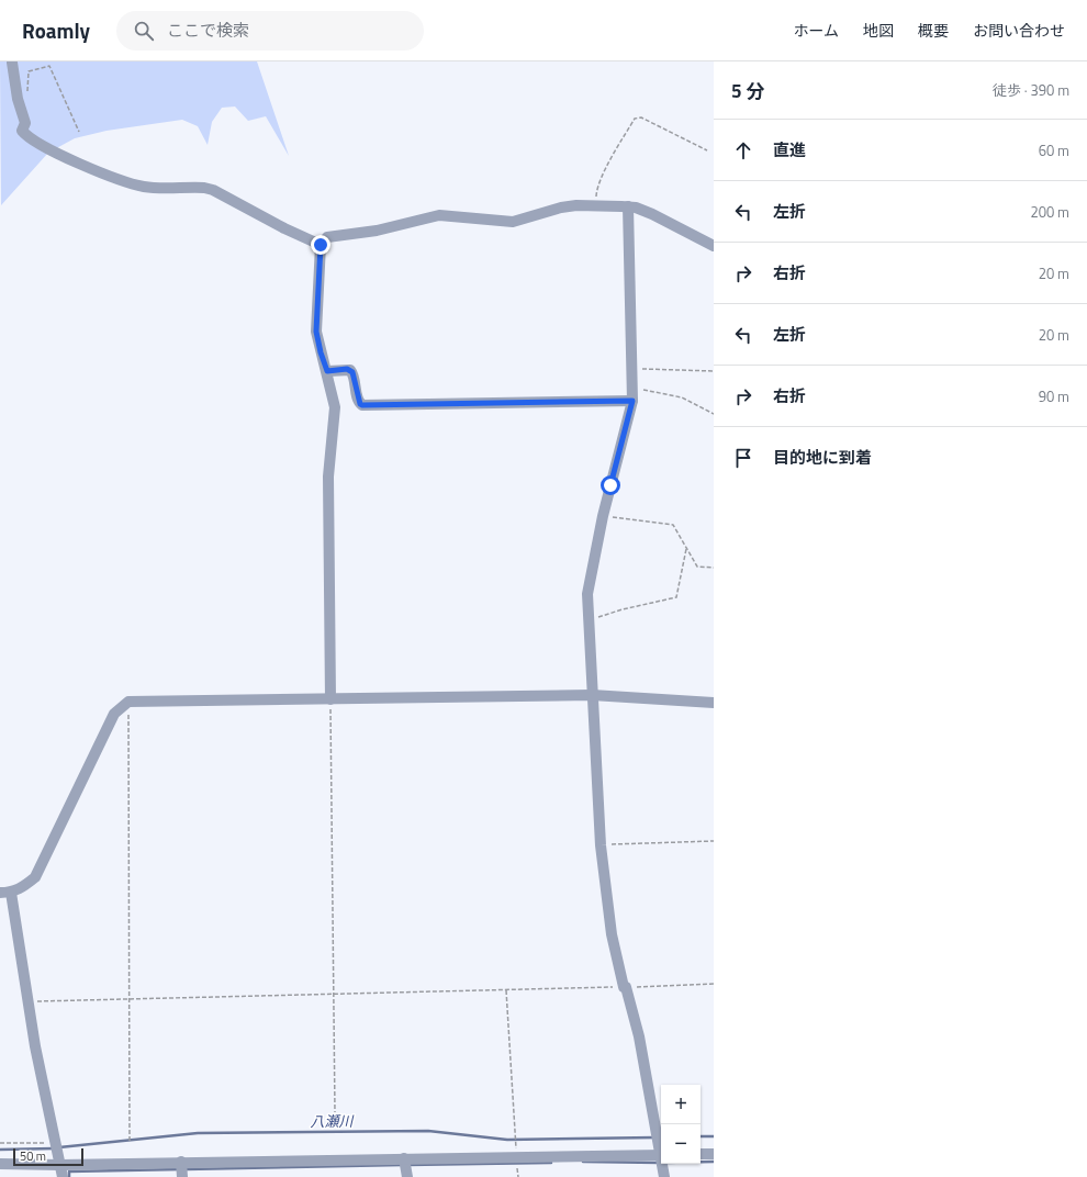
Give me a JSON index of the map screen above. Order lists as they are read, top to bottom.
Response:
{
  "water": ["八瀬川"],
  "scale_bar": "50 m",
  "page": {
    "header": "Roamly",
    "search": "ここで検索",
    "nav": [
      "ホーム",
      "地図",
      "概要",
      "お問い合わせ"
    ],
    "heading": ["5 分", "徒歩 · 390 m"],
    "list": [
      ["直進", "60 m"],
      ["左折", "200 m"],
      ["右折", "20 m"],
      ["左折", "20 m"],
      ["右折", "90 m"],
      "目的地に到着"
    ],
    "map_buttons": ["+", "−"],
    "scale": "50 m"
  }
}
